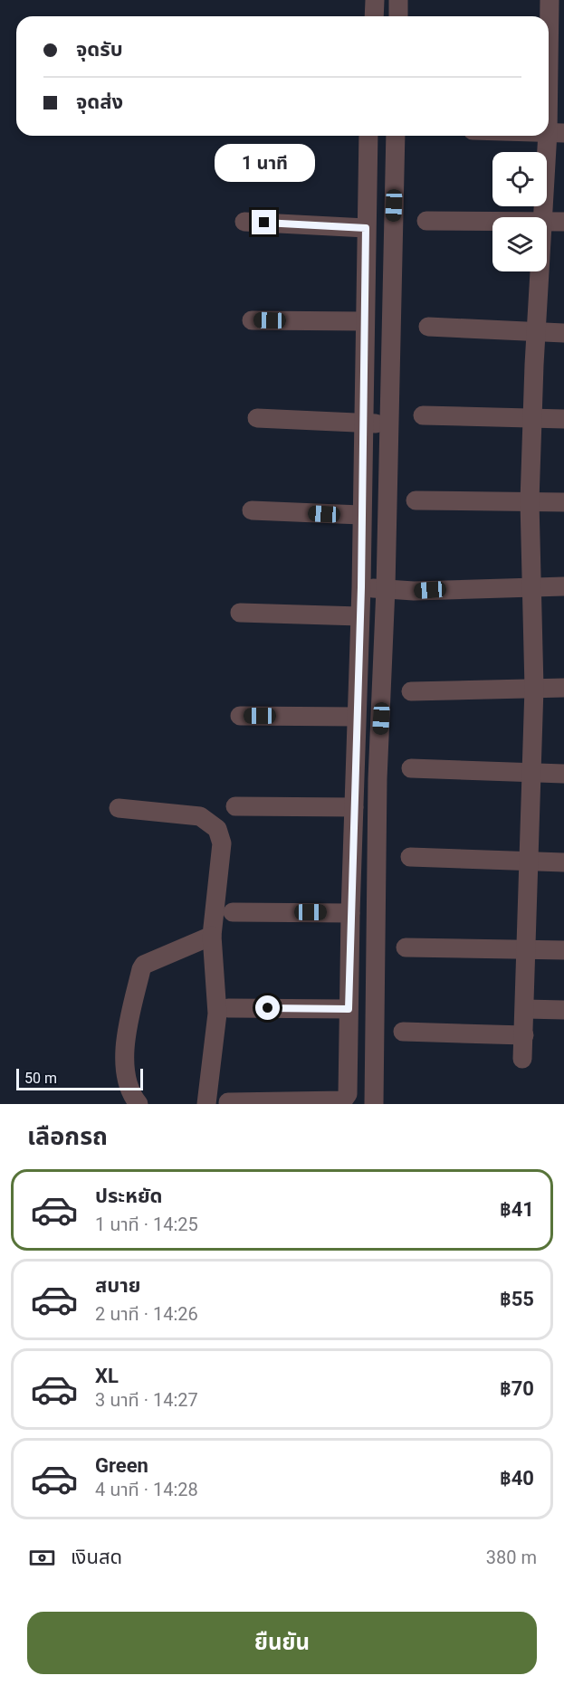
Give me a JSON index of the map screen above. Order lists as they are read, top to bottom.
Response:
{
  "scale_bar": "50 m",
  "page": {
    "banner": ["จุดรับ", "จุดส่ง"],
    "bubble": "1 นาที",
    "scale": "50 m",
    "heading": "เลือกรถ",
    "list": [
      {
        "name": "ประหยัด",
        "note": "1 นาที · 14:25",
        "value": "฿41"
      },
      {
        "name": "สบาย",
        "note": "2 นาที · 14:26",
        "value": "฿55"
      },
      {
        "name": "XL",
        "note": "3 นาที · 14:27",
        "value": "฿70"
      },
      {
        "name": "Green",
        "note": "4 นาที · 14:28",
        "value": "฿40"
      }
    ],
    "pay": ["เงินสด", "380 m"],
    "buttons": "ยืนยัน"
  }
}
